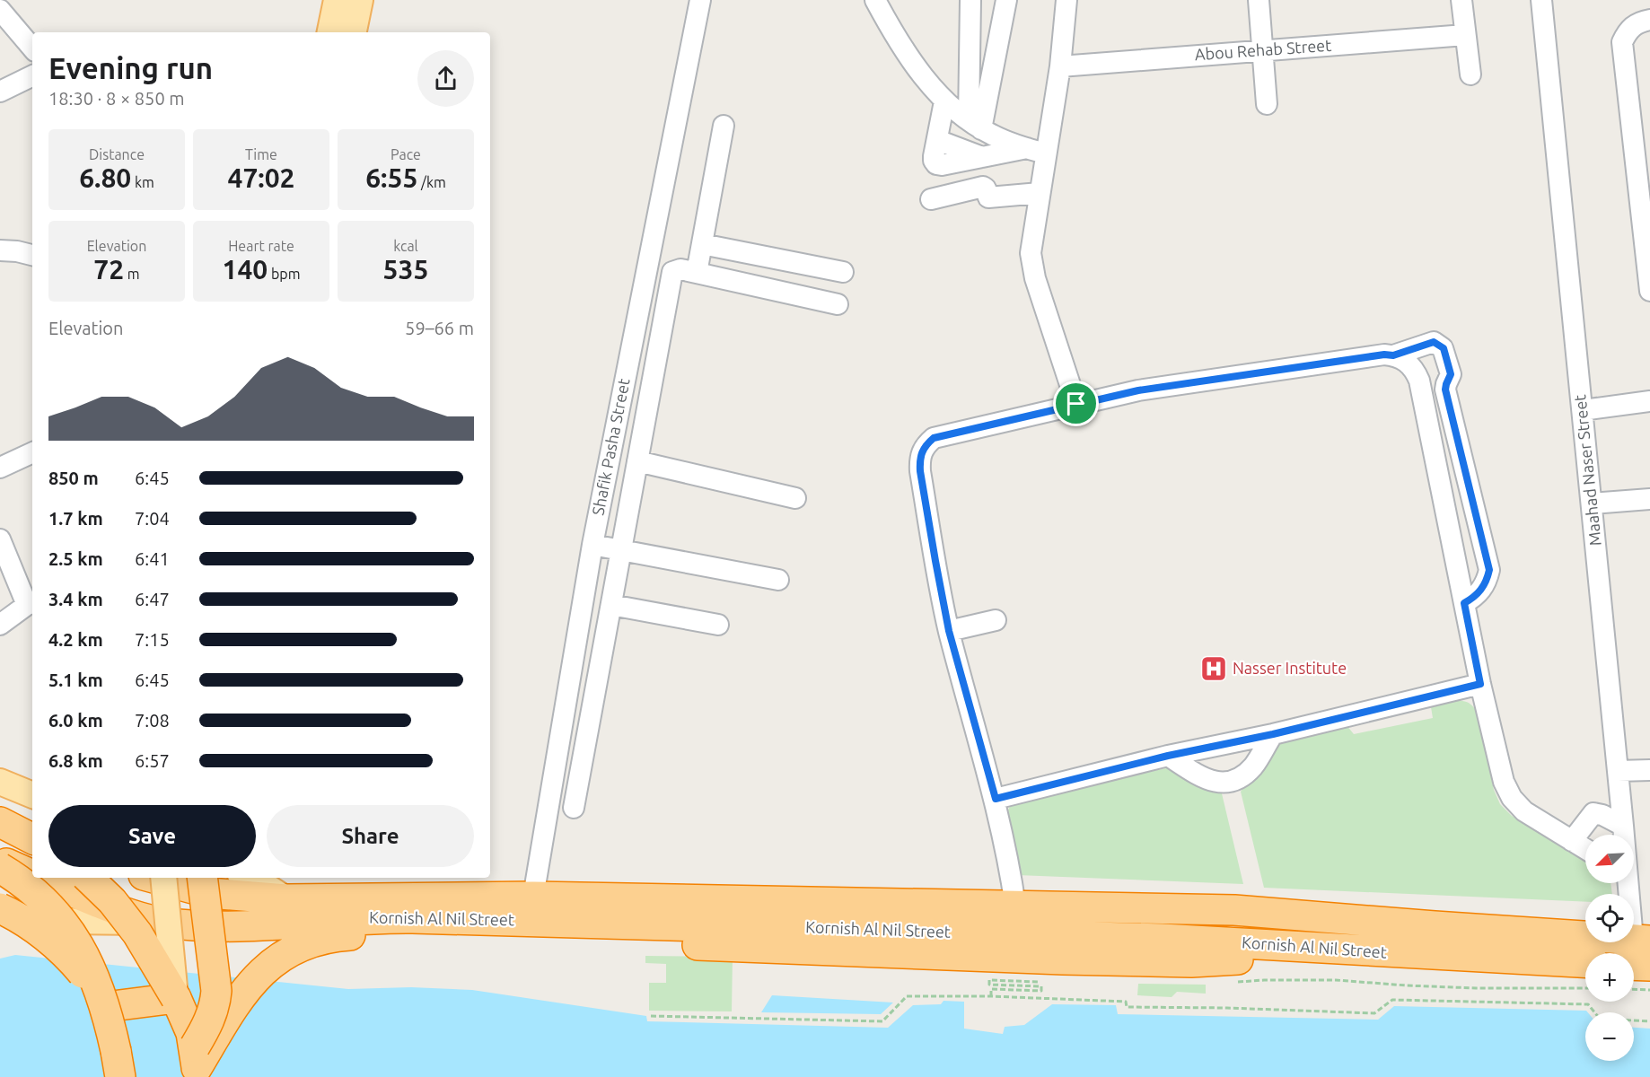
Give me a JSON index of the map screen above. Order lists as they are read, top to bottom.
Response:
{
  "streets": {
    "highway": ["Kornish Al Nil Street"],
    "street": ["Abou Rehab Street", "Shafik Pasha Street", "Maahad Naser Street"]
  },
  "crossings": [
    ["Shafik Pasha Street", "Kornish Al Nil Street"],
    ["Maahad Naser Street", "Kornish Al Nil Street"]
  ],
  "places": {
    "hospital": ["Nasser Institute"]
  },
  "north": "bottom left",
  "page": {
    "heading": ["Evening run", "18:30 · 8 × 850 m"],
    "stats": [
      ["Distance", "6.80 km"],
      ["Time", "47:02"],
      ["Pace", "6:55 /km"],
      ["Elevation", "72 m"],
      ["Heart rate", "140 bpm"],
      ["kcal", "535"]
    ],
    "chart": ["Elevation", "59–66 m"],
    "list": [
      {
        "name": "850 m",
        "note": "6:45"
      },
      {
        "name": "1.7 km",
        "note": "7:04"
      },
      {
        "name": "2.5 km",
        "note": "6:41"
      },
      {
        "name": "3.4 km",
        "note": "6:47"
      },
      {
        "name": "4.2 km",
        "note": "7:15"
      },
      {
        "name": "5.1 km",
        "note": "6:45"
      },
      {
        "name": "6.0 km",
        "note": "7:08"
      },
      {
        "name": "6.8 km",
        "note": "6:57"
      }
    ],
    "buttons": ["Save", "Share"],
    "map_buttons": ["+", "−"]
  }
}
